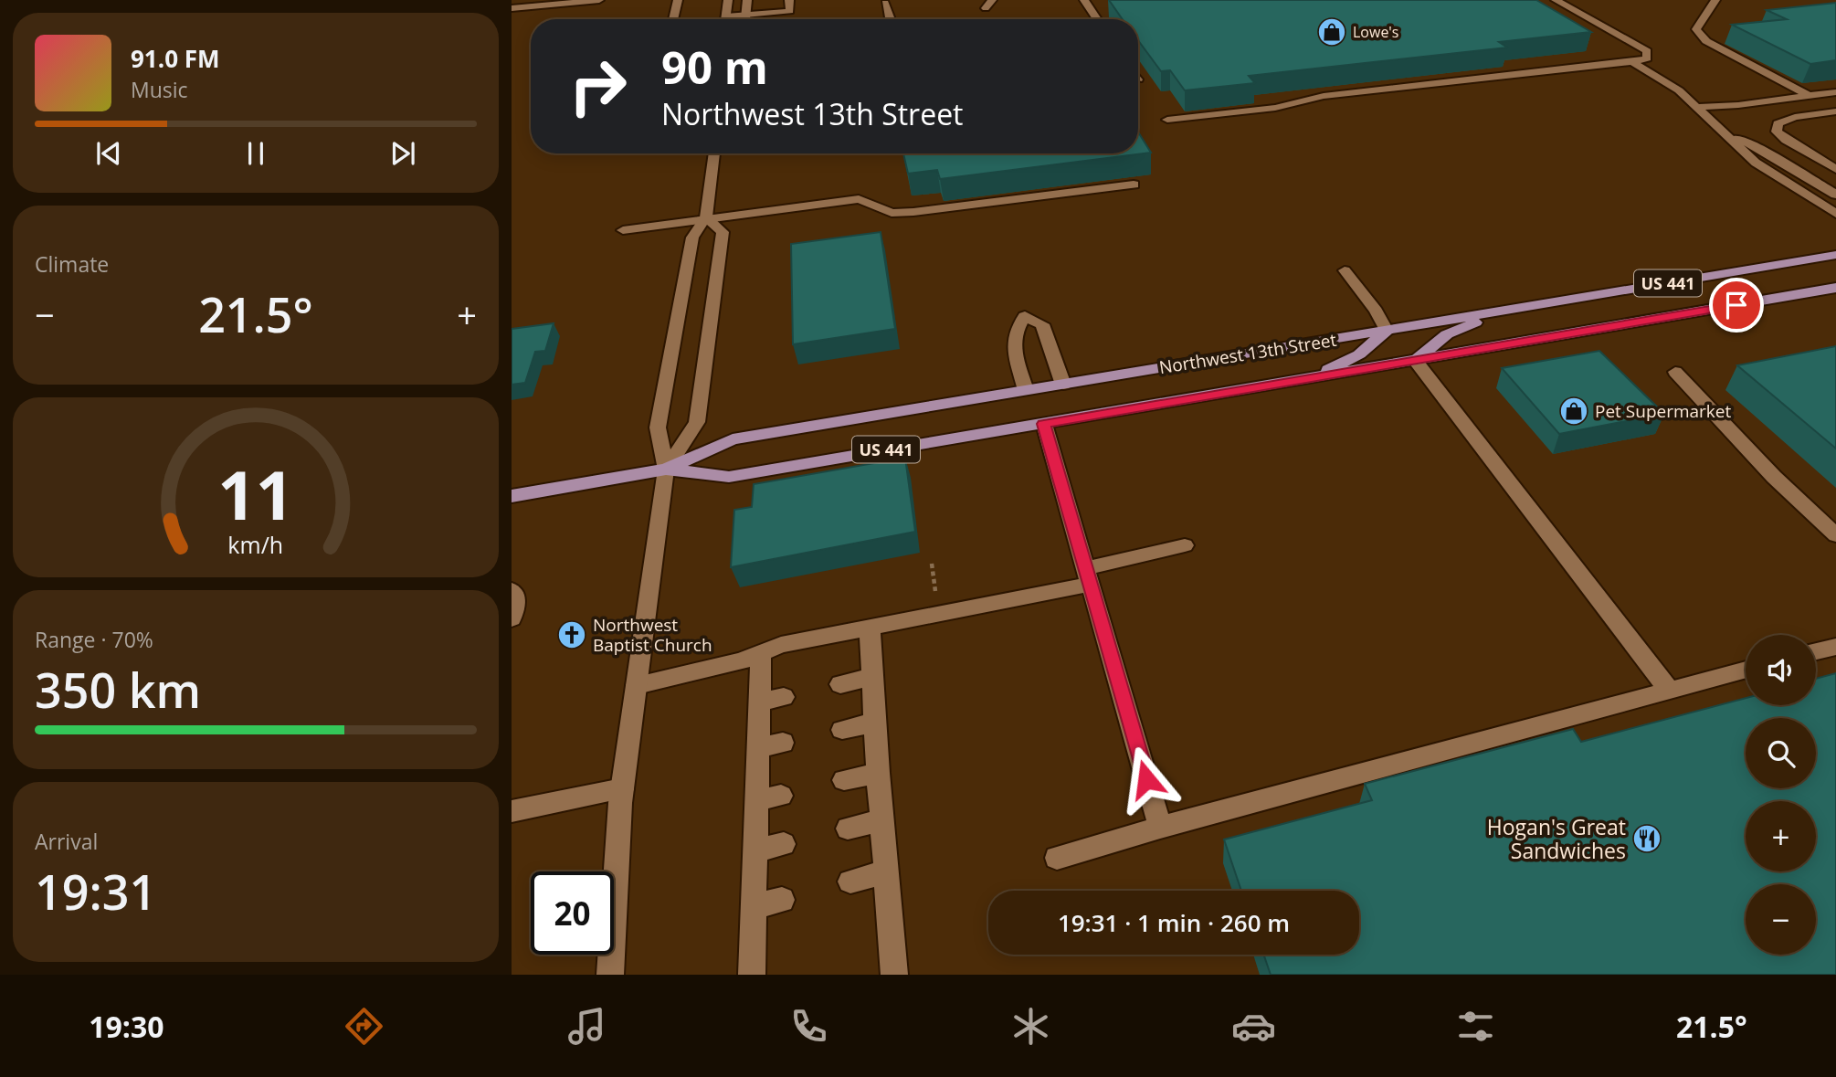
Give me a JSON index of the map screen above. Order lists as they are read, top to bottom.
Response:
{
  "streets": {
    "main road": ["US 441", "Northwest 13th Street"]
  },
  "places": {
    "shop": ["Lowe's", "Pet Supermarket"],
    "church": ["Northwest Baptist Church"],
    "restaurant": ["Hogan's Great Sandwiches"]
  },
  "page": {
    "turn": ["90 m", "Northwest 13th Street"],
    "song": ["91.0 FM", "Music"],
    "tile": [
      "Climate",
      ["Range · 70%", "350 km"],
      ["Arrival", "19:31"]
    ],
    "heat": ["−", "21.5°", "+"],
    "map_buttons": ["+", "−"],
    "limit": "20",
    "trip": "19:31 · 1 min · 260 m",
    "tabs": ["19:30", "21.5°"],
    "gauge": ["11", "km/h"]
  }
}
